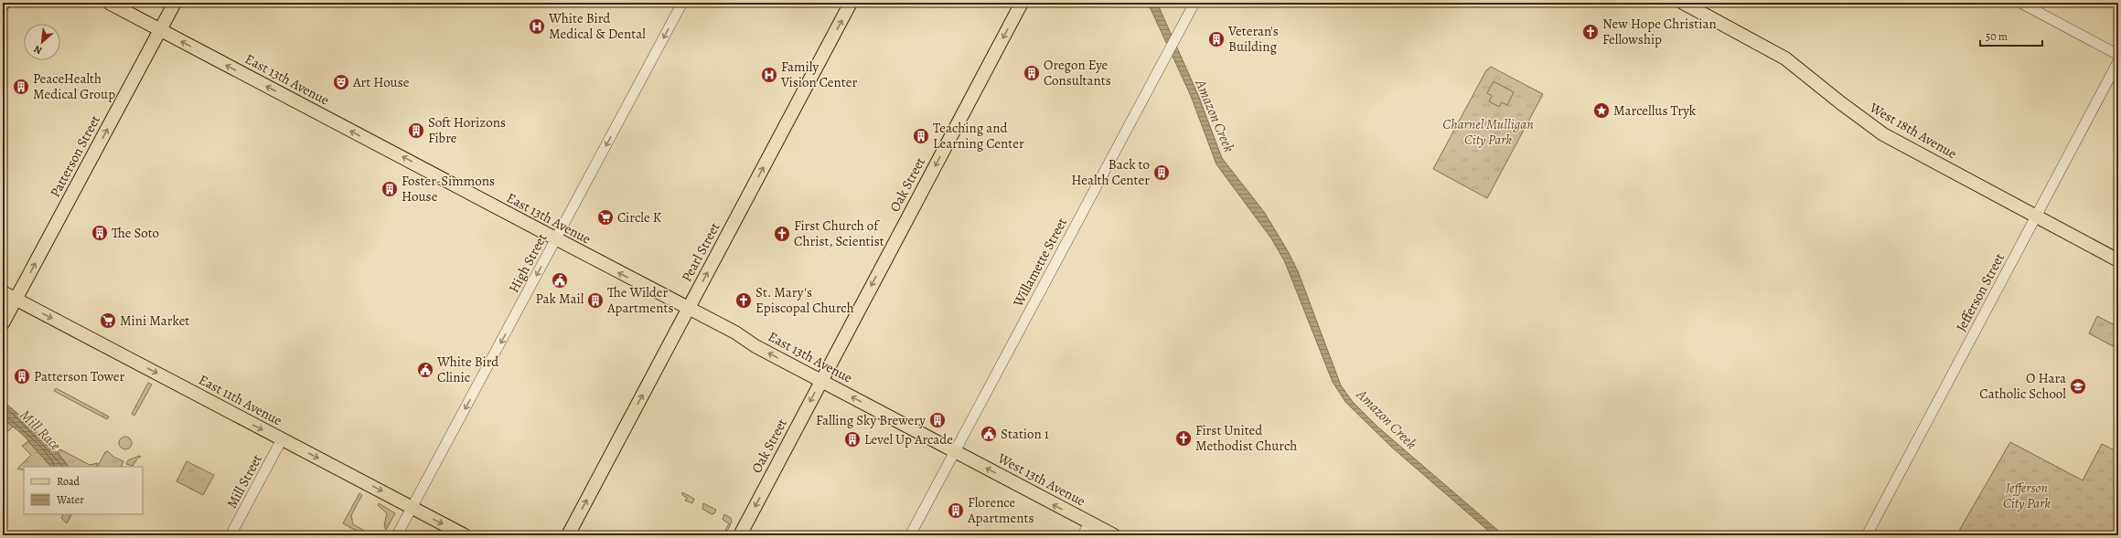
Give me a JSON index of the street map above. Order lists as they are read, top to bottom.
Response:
{
  "streets": {
    "main road": [
      "East 13th Avenue",
      "West 18th Avenue",
      "Patterson Street",
      "Oak Street",
      "Pearl Street",
      "East 11th Avenue",
      "West 13th Avenue"
    ],
    "street": [
      "Willamette Street",
      "High Street",
      "Jefferson Street",
      "Mill Street"
    ]
  },
  "crossings": [
    ["East 13th Avenue", "Patterson Street"],
    ["East 13th Avenue", "Oak Street"],
    ["East 13th Avenue", "Pearl Street"],
    ["East 13th Avenue", "Willamette Street"],
    ["East 13th Avenue", "High Street"],
    ["East 13th Avenue", "West 13th Avenue"],
    ["West 18th Avenue", "Jefferson Street"],
    ["Patterson Street", "East 11th Avenue"],
    ["Willamette Street", "West 13th Avenue"],
    ["High Street", "East 11th Avenue"],
    ["East 11th Avenue", "Mill Street"]
  ],
  "one_way": [
    "East 13th Avenue",
    "Patterson Street",
    "Oak Street",
    "Pearl Street",
    "High Street",
    "East 11th Avenue",
    "West 13th Avenue"
  ],
  "water": ["Amazon Creek", "Mill Race"],
  "parks": ["Charnel Mulligan City Park", "Jefferson City Park"],
  "places": {
    "hospital": ["White Bird Medical & Dental", "Family Vision Center"],
    "church": [
      "New Hope Christian Fellowship",
      "First Church of Christ, Scientist",
      "St. Mary's Episcopal Church",
      "First United Methodist Church"
    ],
    "building": [
      "Veteran's Building",
      "Oregon Eye Consultants",
      "PeaceHealth Medical Group",
      "Soft Horizons Fibre",
      "Teaching and Learning Center",
      "Back to Health Center",
      "Foster-Simmons House",
      "The Soto",
      "The Wilder Apartments",
      "Patterson Tower",
      "Falling Sky Brewery",
      "Level Up Arcade",
      "Florence Apartments"
    ],
    "theatre": ["Art House"],
    "place": ["Marcellus Tryk"],
    "supermarket": ["Circle K", "Mini Market"],
    "public building": ["Pak Mail", "White Bird Clinic", "Station 1"],
    "school or university": ["O Hara Catholic School"]
  },
  "legend": ["Road", "Water"],
  "scale_bar": "50 m",
  "north": "bottom left"
}
